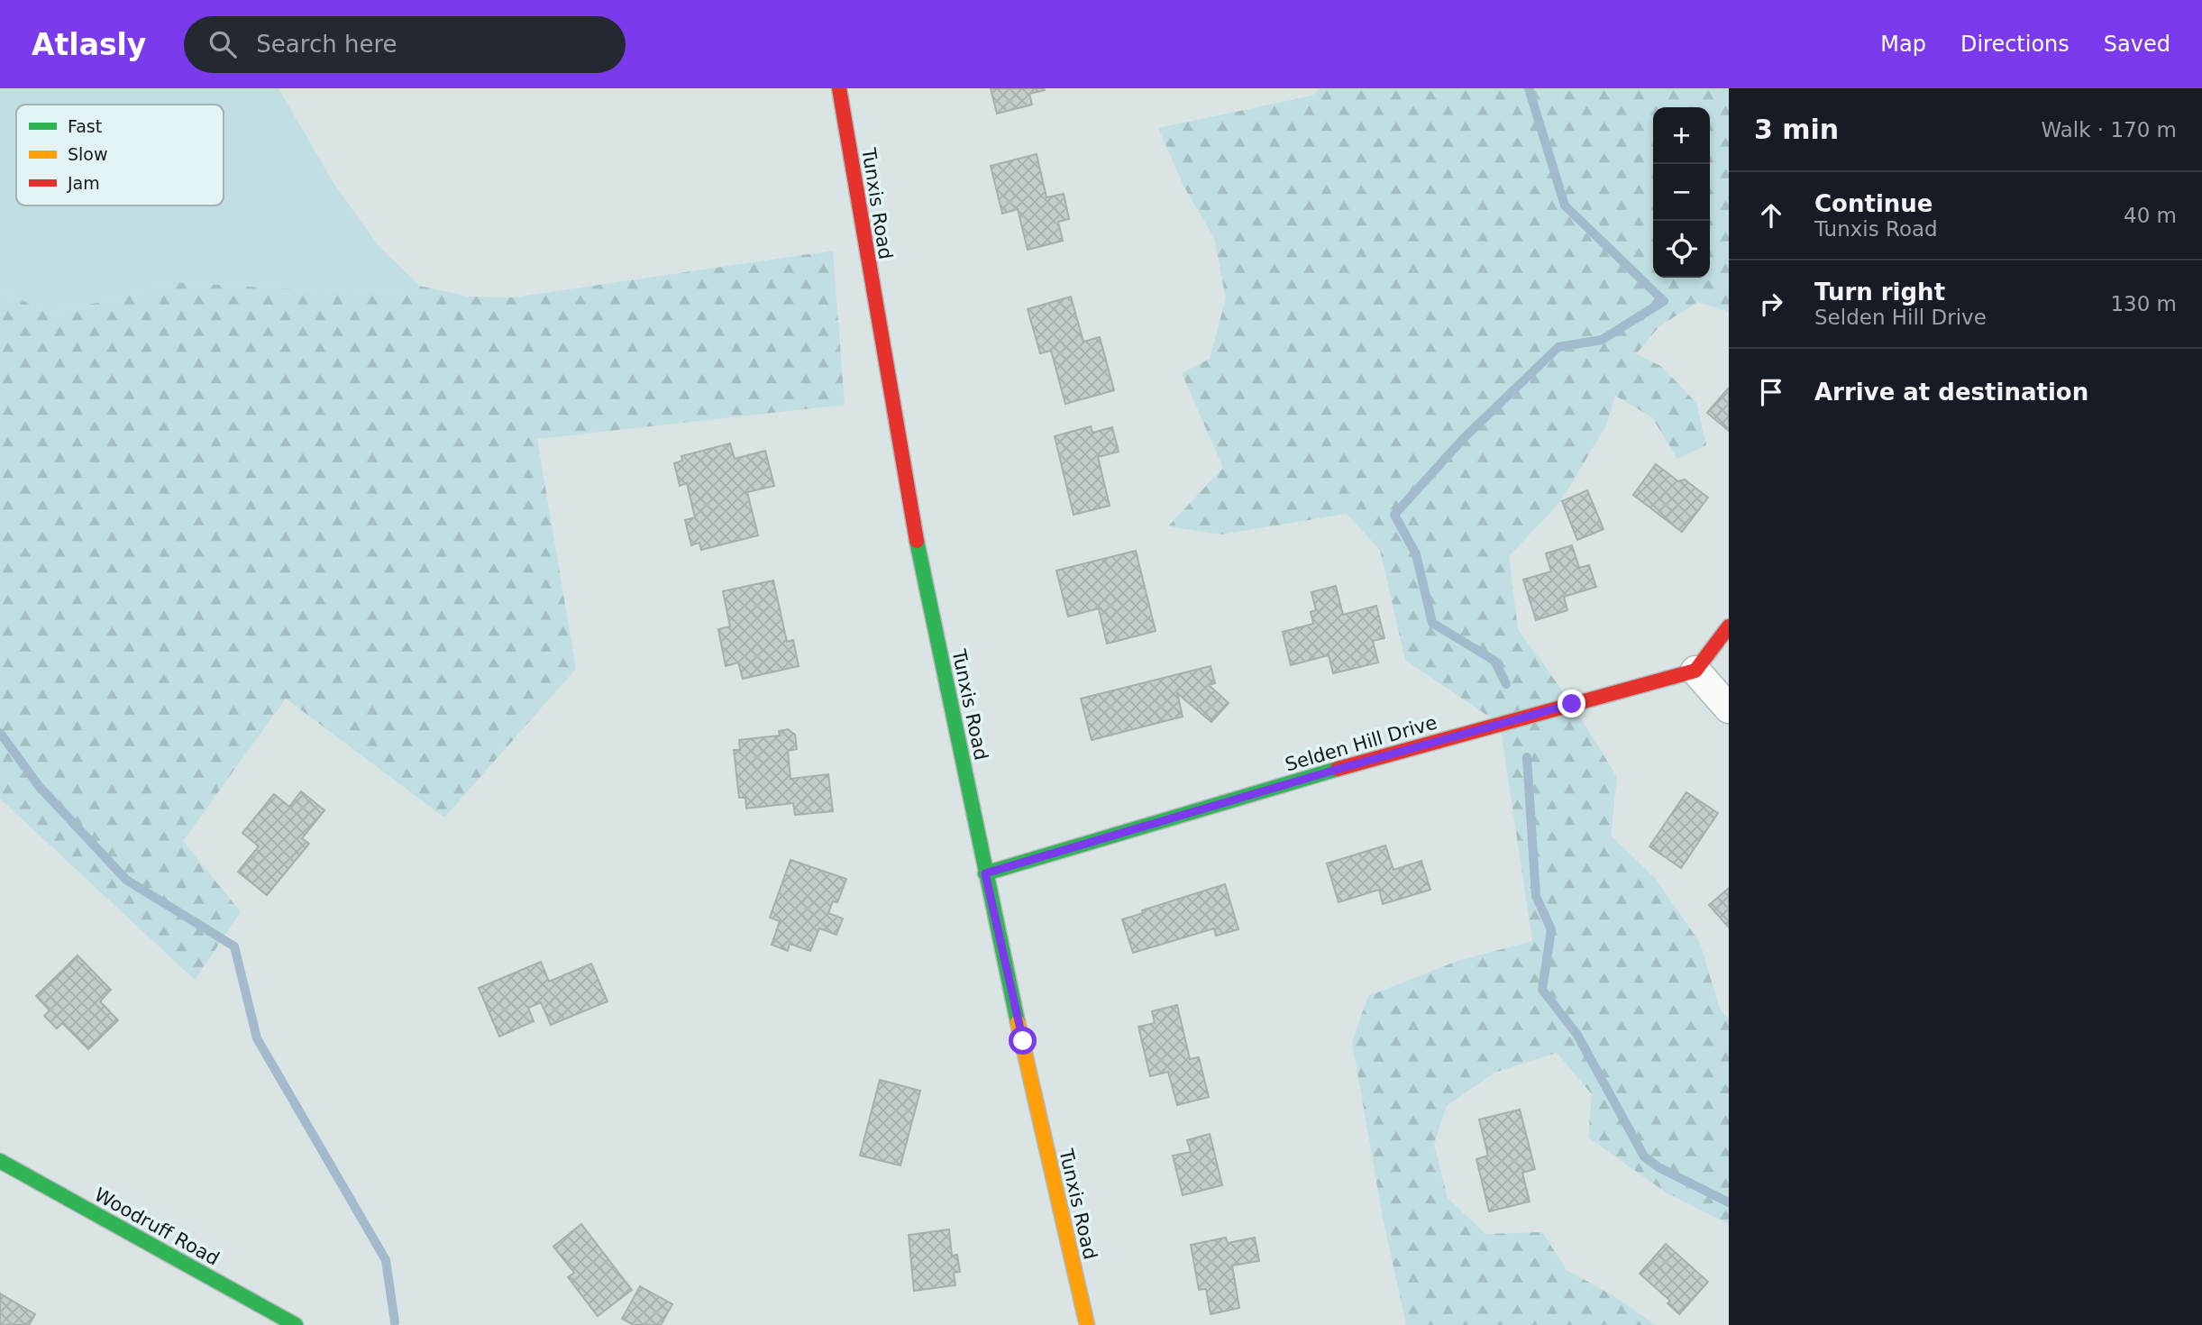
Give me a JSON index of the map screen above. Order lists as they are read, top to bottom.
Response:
{
  "streets": {
    "street": ["Tunxis Road", "Selden Hill Drive", "Woodruff Road"]
  },
  "crossings": [
    ["Tunxis Road", "Selden Hill Drive"]
  ],
  "legend": ["Fast", "Slow", "Jam"],
  "page": {
    "header": "Atlasly",
    "search": "Search here",
    "nav": ["Map", "Directions", "Saved"],
    "heading": ["3 min", "Walk · 170 m"],
    "map_buttons": ["+", "−"],
    "list": [
      ["Continue", "Tunxis Road", "40 m"],
      ["Turn right", "Selden Hill Drive", "130 m"],
      "Arrive at destination"
    ]
  }
}
